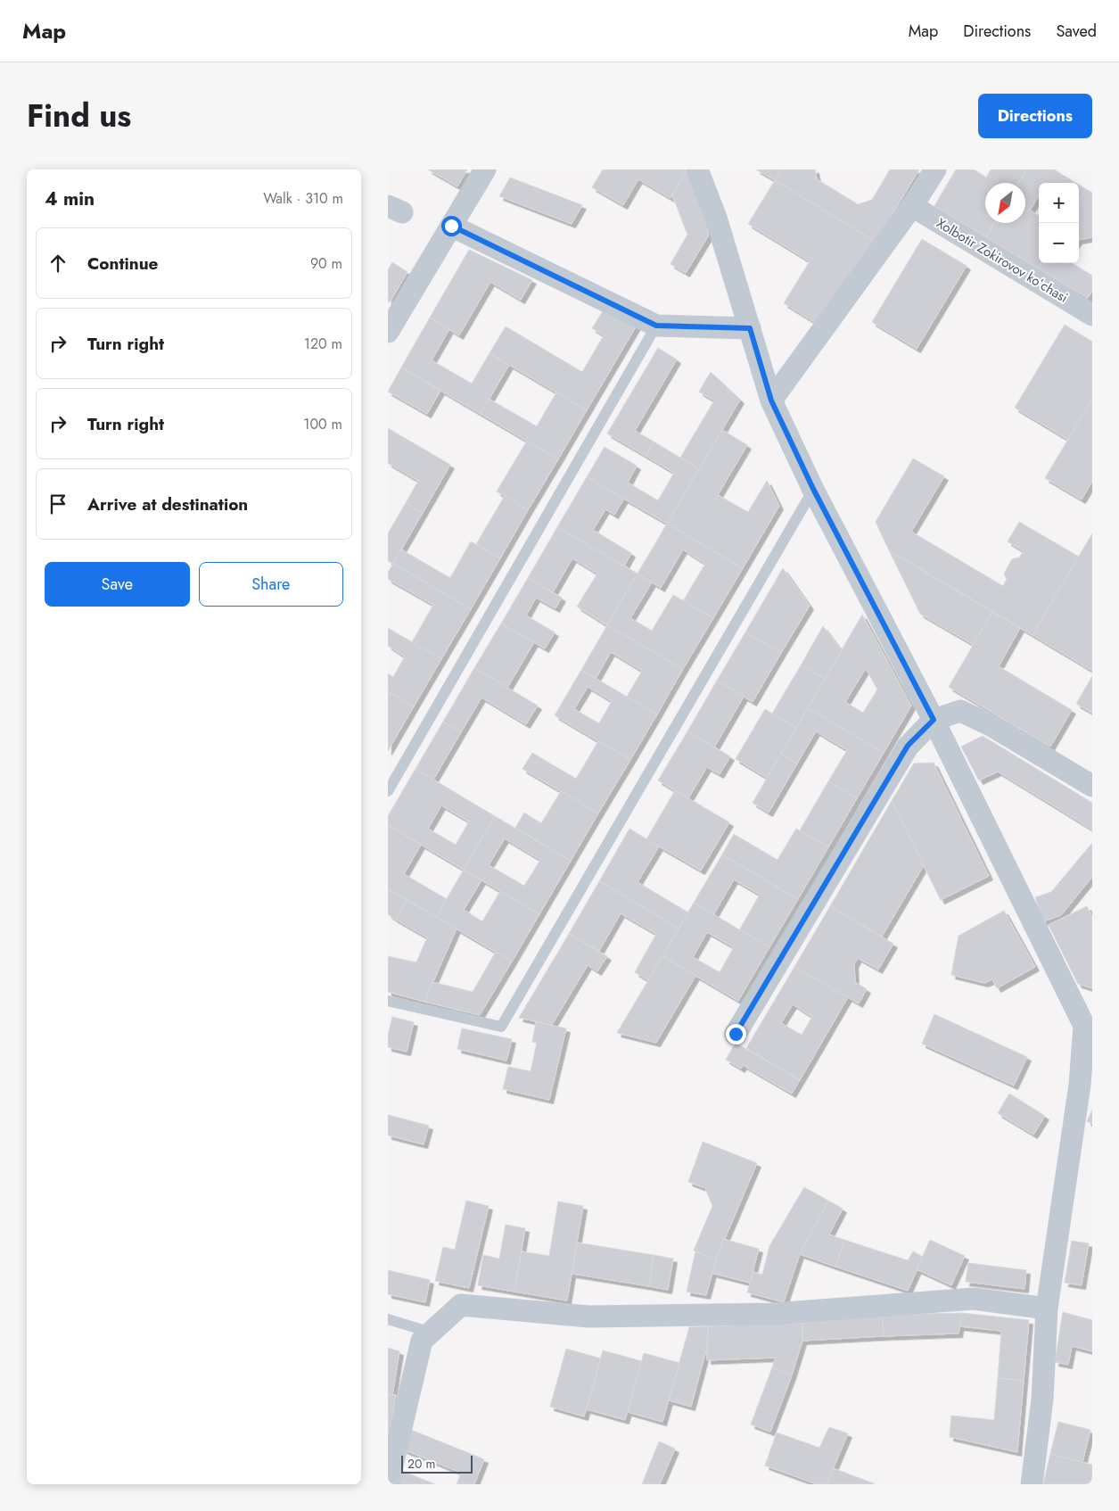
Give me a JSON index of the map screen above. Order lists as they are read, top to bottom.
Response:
{
  "streets": {
    "street": ["Xolbotir Zokirovov koʻchasi"]
  },
  "scale_bar": "20 m",
  "north": "bottom left",
  "page": {
    "header": "Map",
    "nav": ["Map", "Directions", "Saved"],
    "title": "Find us",
    "buttons": [
      "Directions",
      ["Save", "Share"]
    ],
    "heading": ["4 min", "Walk · 310 m"],
    "map_buttons": ["+", "−"],
    "list": [
      ["Continue", "90 m"],
      ["Turn right", "120 m"],
      ["Turn right", "100 m"],
      "Arrive at destination"
    ],
    "scale": "20 m"
  }
}
